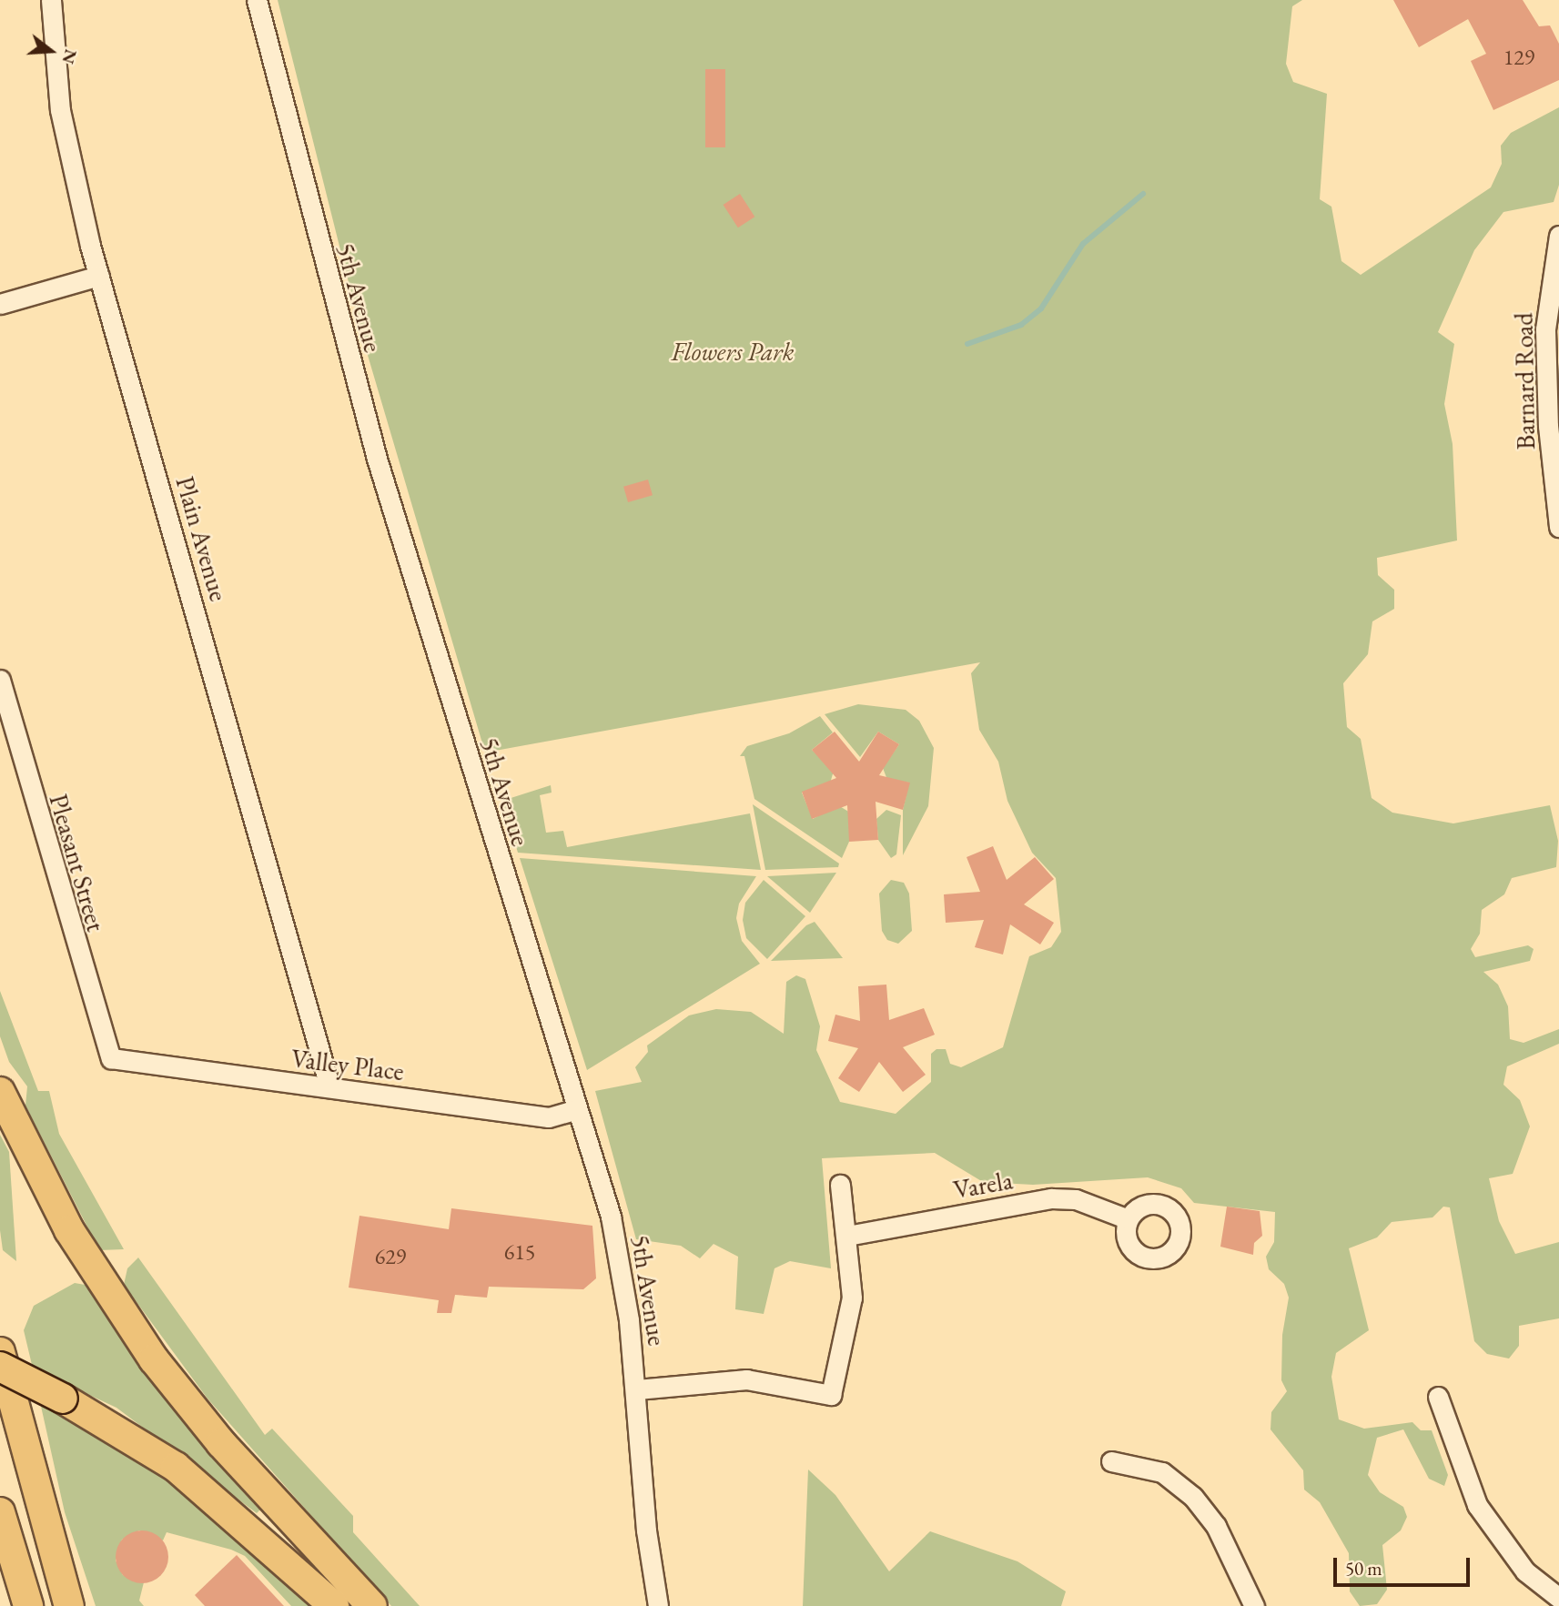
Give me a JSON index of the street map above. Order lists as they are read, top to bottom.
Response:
{
  "streets": {
    "street": [
      "5th Avenue",
      "Barnard Road",
      "Plain Avenue",
      "Pleasant Street",
      "Valley Place",
      "Varela"
    ]
  },
  "crossings": [
    ["5th Avenue", "Valley Place"],
    ["Plain Avenue", "Valley Place"],
    ["Pleasant Street", "Valley Place"]
  ],
  "parks": ["Flowers Park"],
  "house_numbers": ["129", "615", "629"],
  "scale_bar": "50 m",
  "north": "right"
}
